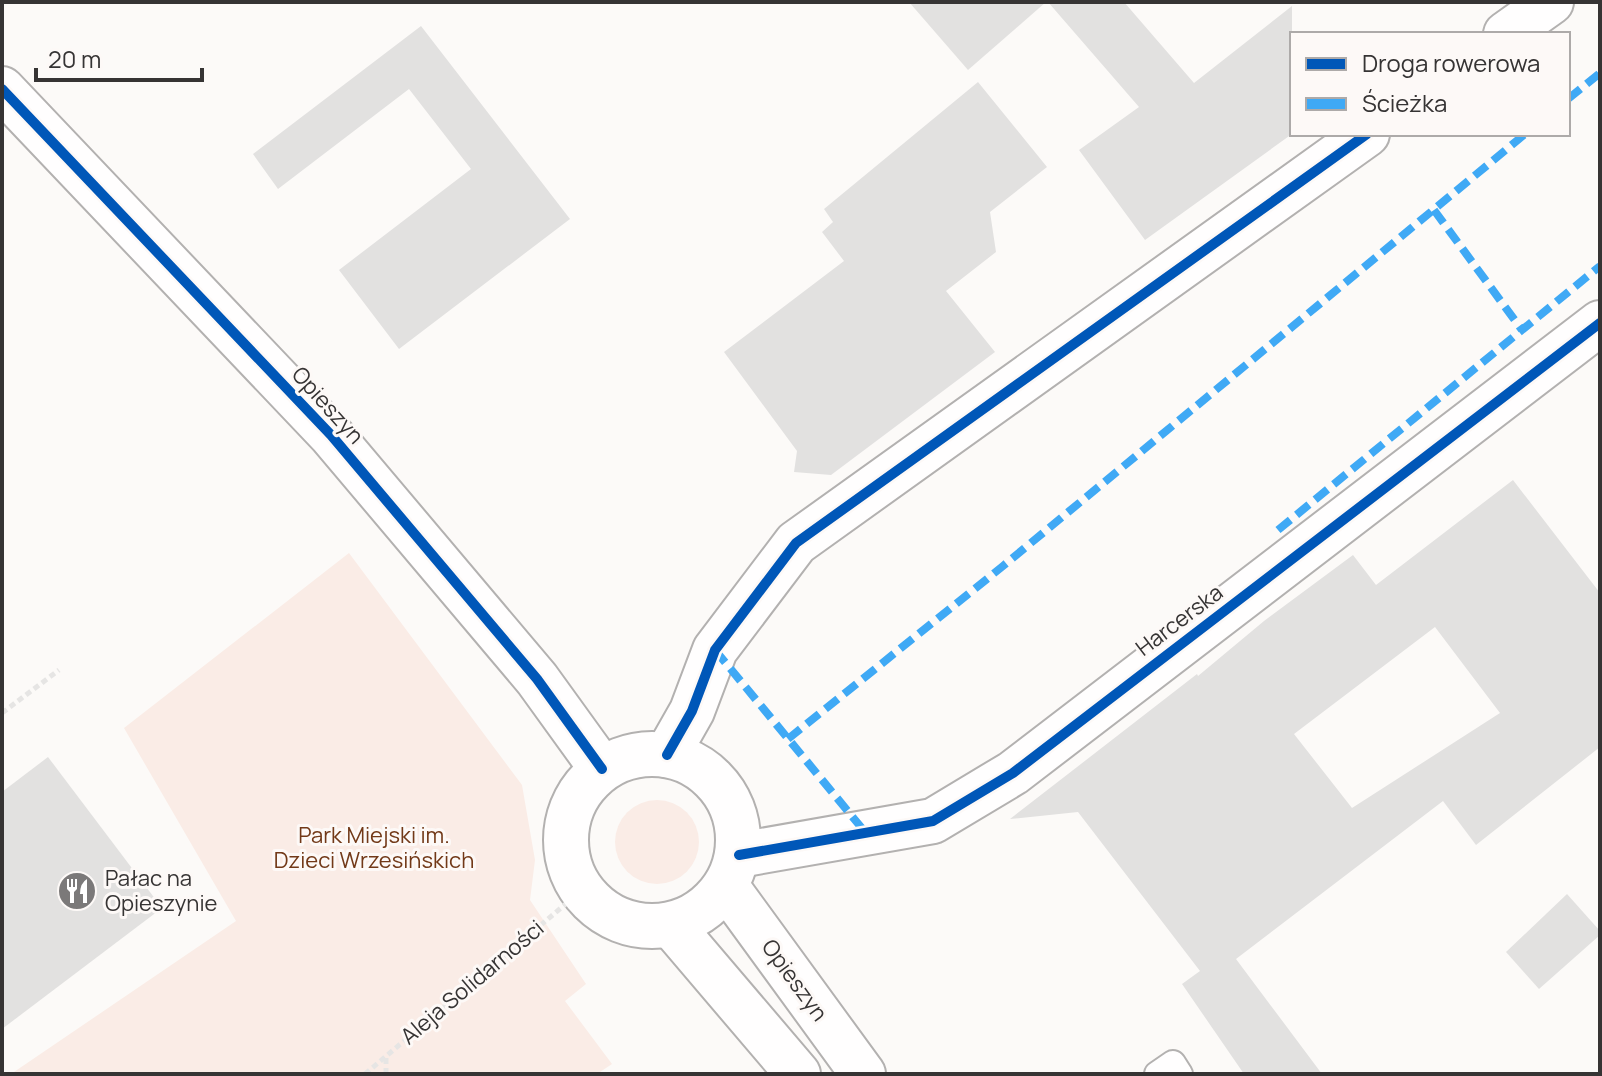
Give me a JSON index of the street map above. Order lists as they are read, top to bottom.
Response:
{
  "streets": {
    "street": ["Opieszyn", "Harcerska"],
    "path": ["Aleja Solidarności"]
  },
  "crossings": [
    ["Opieszyn", "Harcerska"],
    ["Opieszyn", "Aleja Solidarności"],
    ["Harcerska", "Aleja Solidarności"]
  ],
  "parks": ["Park Miejski im. Dzieci Wrzesińskich"],
  "places": {
    "restaurant": ["Pałac na Opieszynie"]
  },
  "legend": ["Droga rowerowa", "Ścieżka"],
  "scale_bar": "20 m"
}
